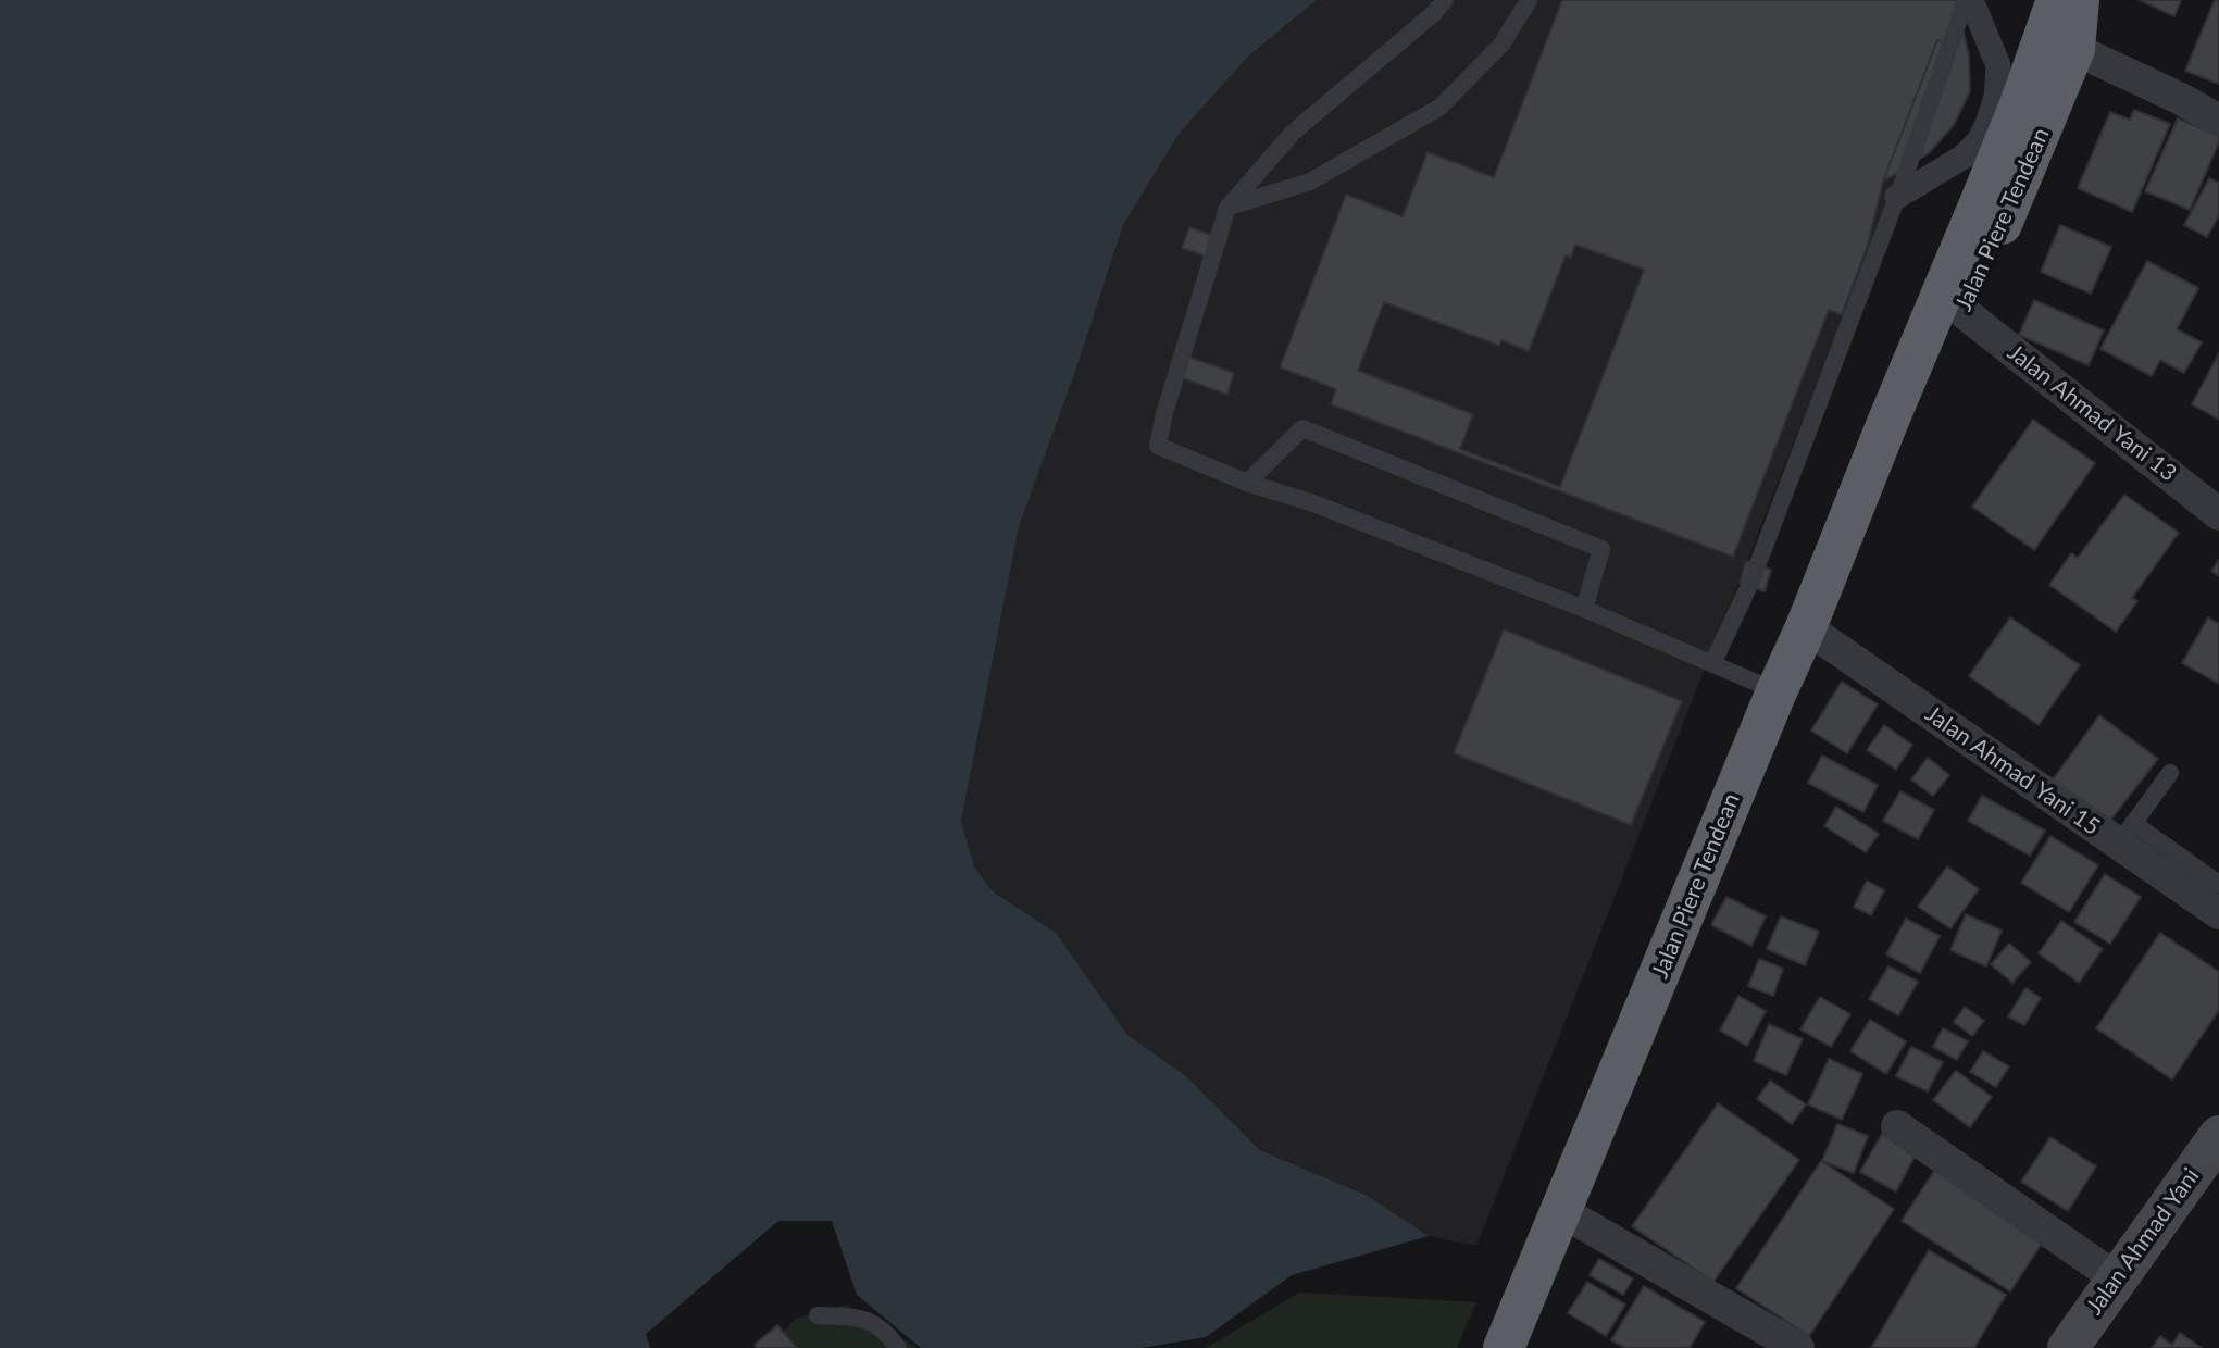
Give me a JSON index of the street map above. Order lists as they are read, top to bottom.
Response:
{
  "streets": {
    "highway": ["Jalan Piere Tendean"],
    "main road": ["Jalan Ahmad Yani"],
    "street": ["Jalan Ahmad Yani 13", "Jalan Ahmad Yani 15"]
  },
  "crossings": [
    ["Jalan Piere Tendean", "Jalan Ahmad Yani 13"],
    ["Jalan Piere Tendean", "Jalan Ahmad Yani 15"]
  ]
}
